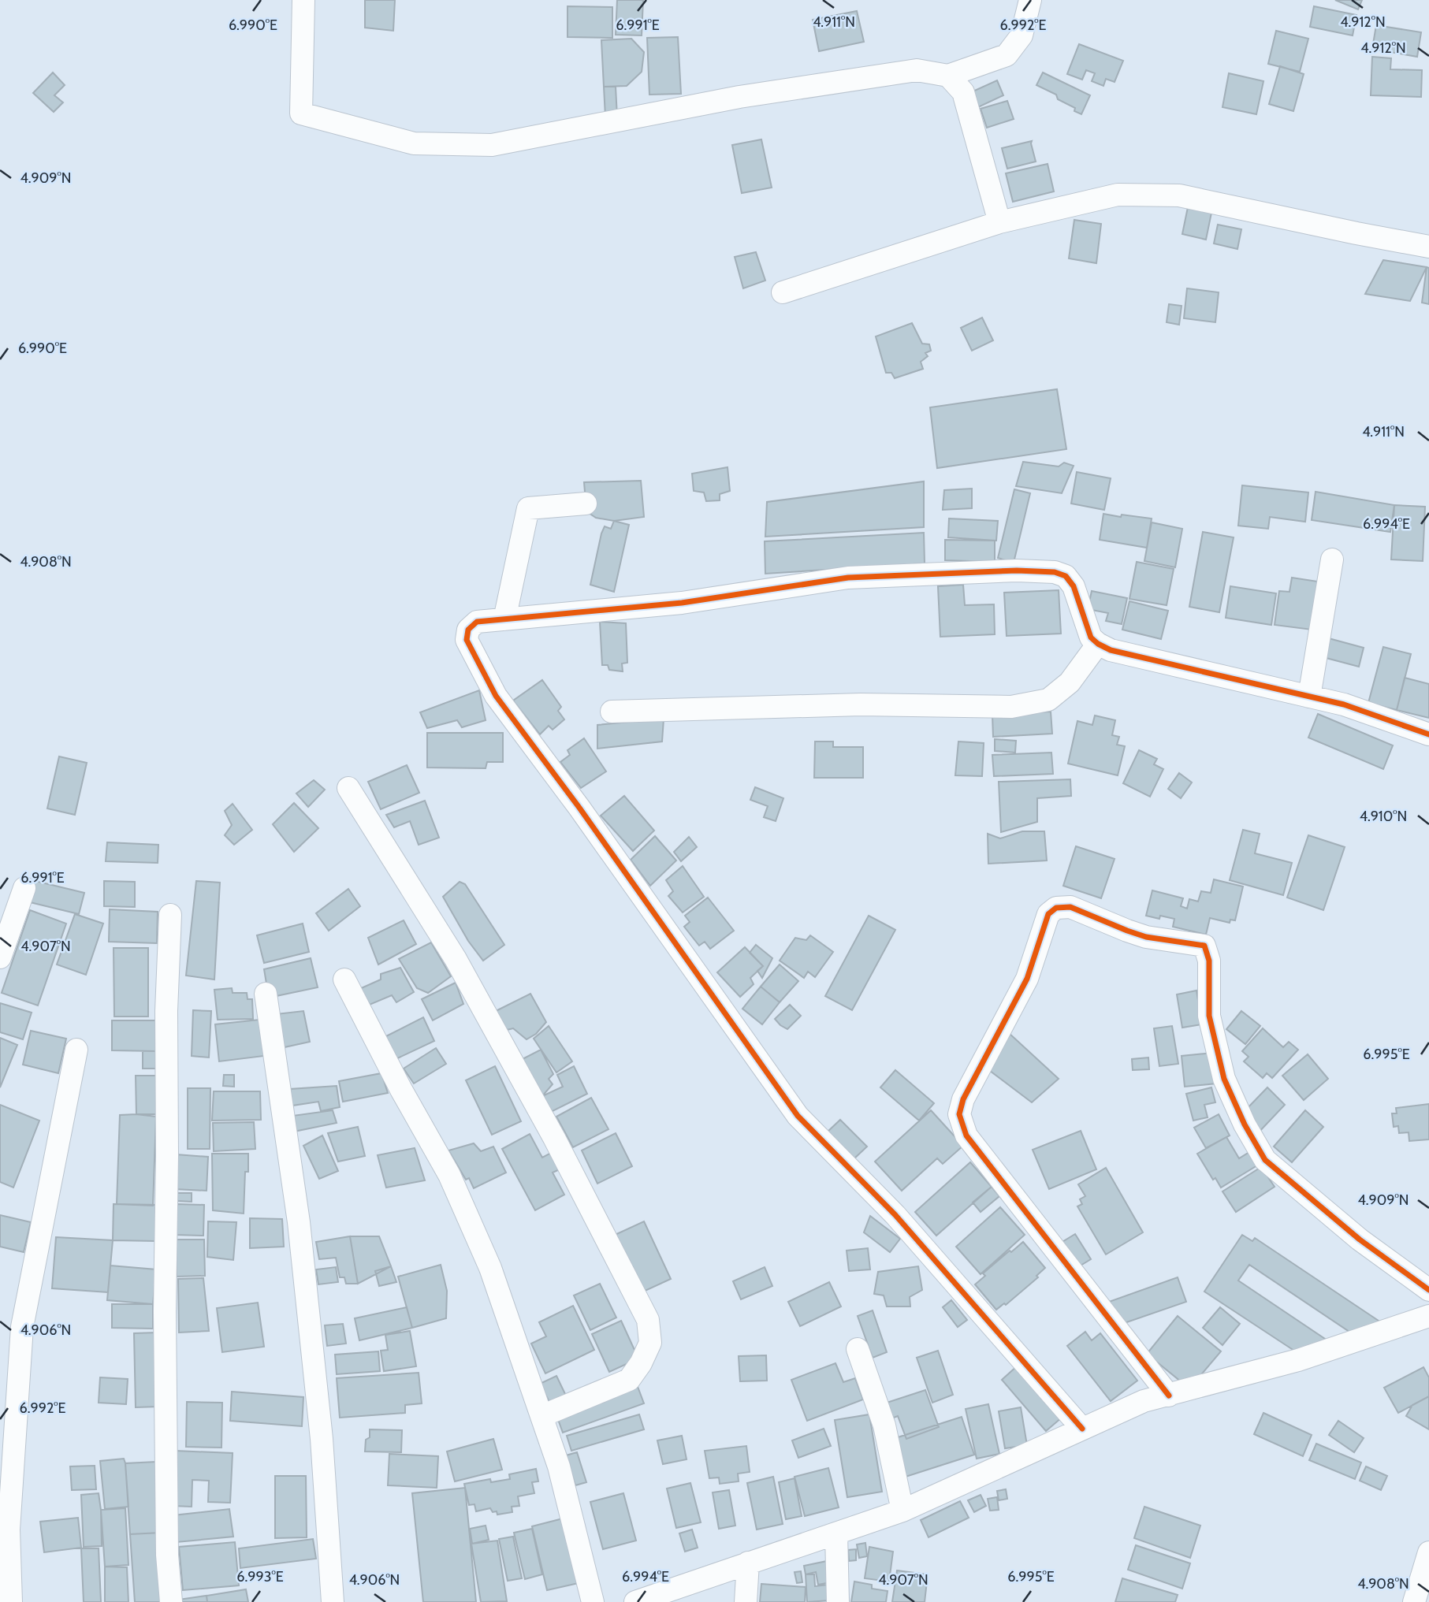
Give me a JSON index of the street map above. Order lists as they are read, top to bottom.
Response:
{
  "coordinates": [
    "4.911°N",
    "4.912°N",
    "6.990°E",
    "6.991°E",
    "6.992°E",
    "4.909°N",
    "6.994°E",
    "4.908°N",
    "4.910°N",
    "4.907°N",
    "6.995°E",
    "4.906°N",
    "6.993°E"
  ]
}
